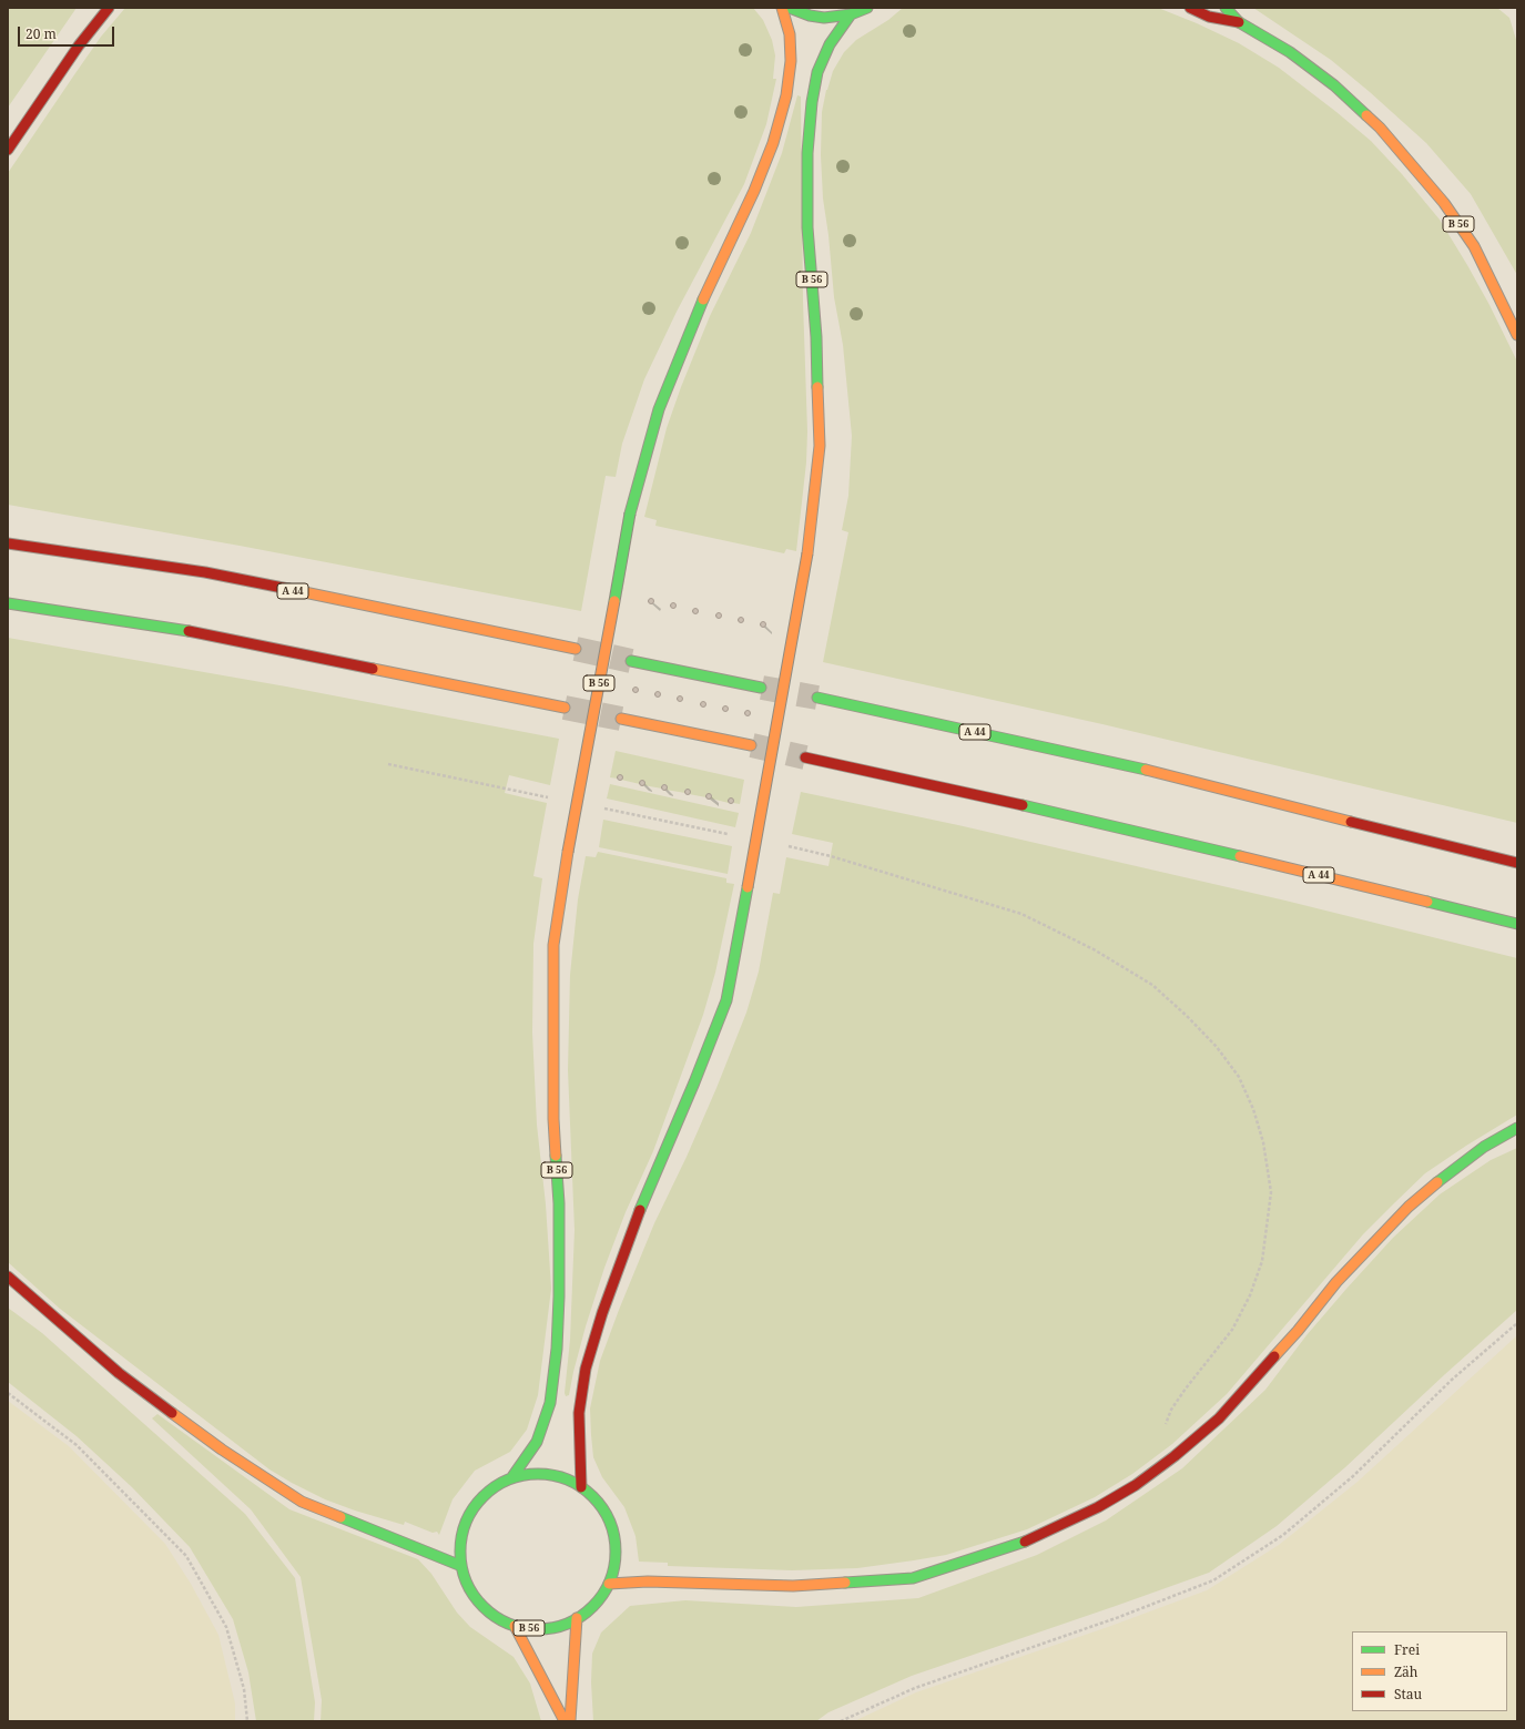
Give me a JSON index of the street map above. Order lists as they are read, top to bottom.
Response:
{
  "streets": {
    "main road": ["B 56", "A 44"]
  },
  "legend": ["Frei", "Zäh", "Stau"],
  "scale_bar": "20 m"
}
